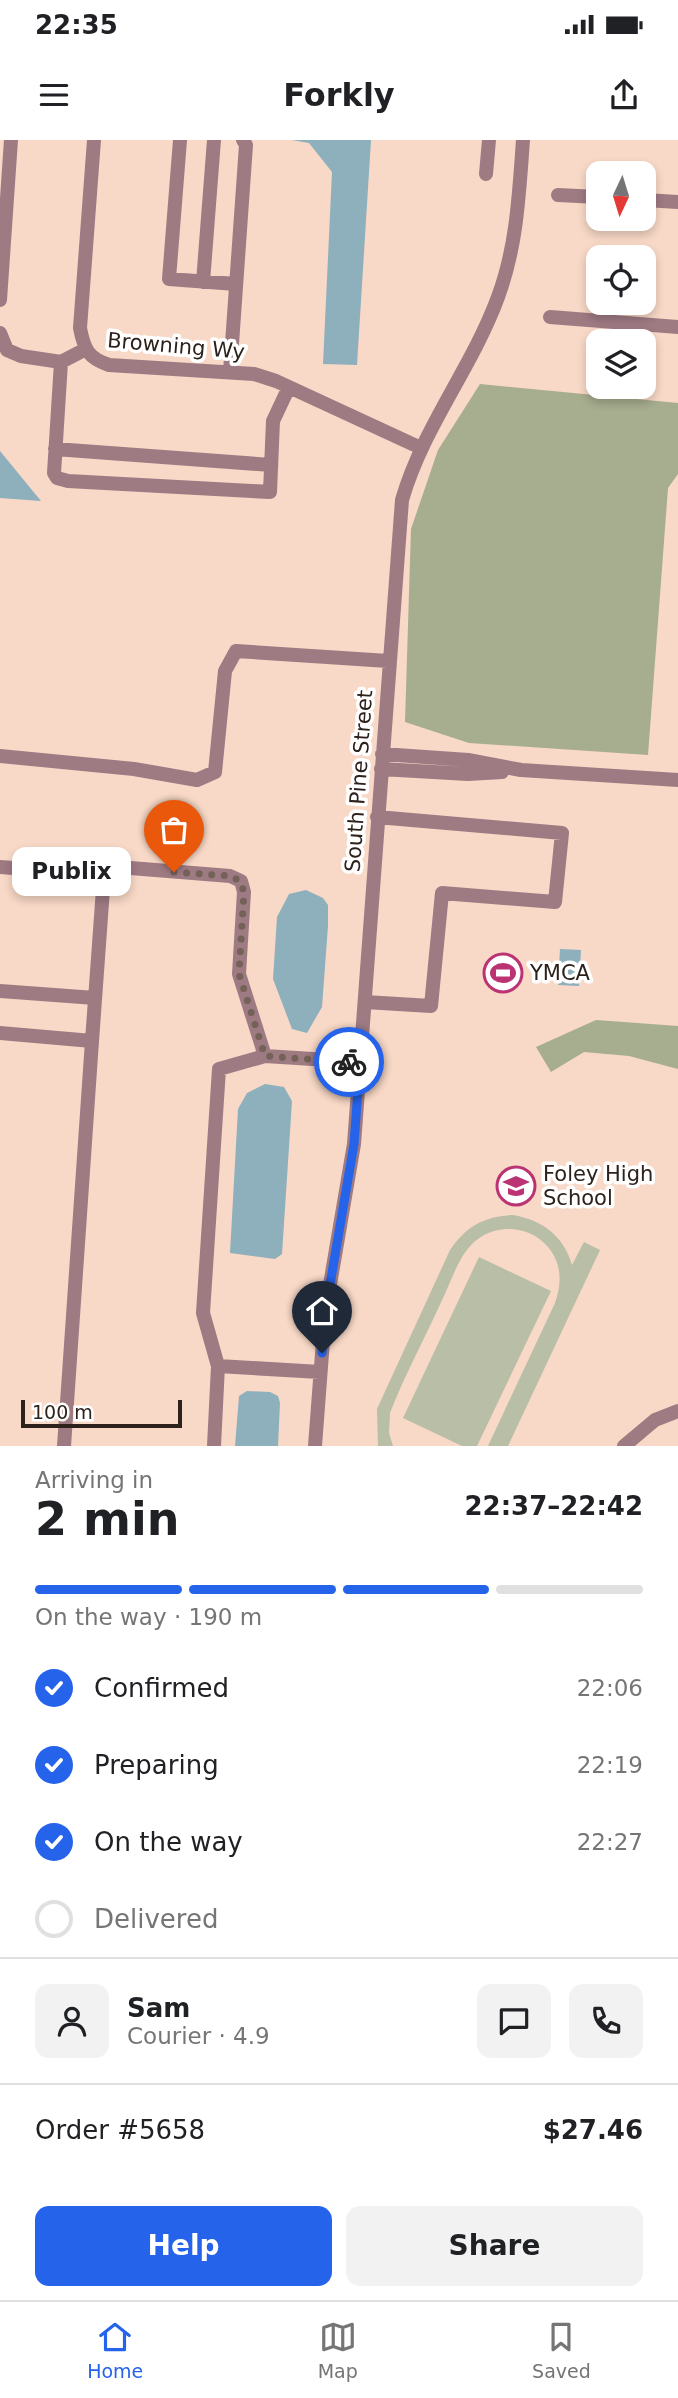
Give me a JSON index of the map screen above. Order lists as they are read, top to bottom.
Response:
{
  "streets": {
    "street": ["Browning Wy", "South Pine Street"]
  },
  "crossings": [
    ["Browning Wy", "South Pine Street"]
  ],
  "places": {
    "other": ["Publix"],
    "sports": ["YMCA"],
    "school or university": ["Foley High School"]
  },
  "scale_bar": "100 m",
  "north": "bottom",
  "page": {
    "status": "22:35",
    "header": "Forkly",
    "bubble": "Publix",
    "scale": "100 m",
    "heading": ["2 min", "Arriving in", "22:37–22:42"],
    "panel": [
      "Sam",
      "Courier · 4.9",
      "Order #5658",
      "$27.46"
    ],
    "bar": "On the way · 190 m",
    "list": [
      ["Confirmed", "22:06"],
      ["Preparing", "22:19"],
      ["On the way", "22:27"],
      "Delivered"
    ],
    "buttons": ["Help", "Share"],
    "tabs": ["Home", "Map", "Saved"]
  }
}
